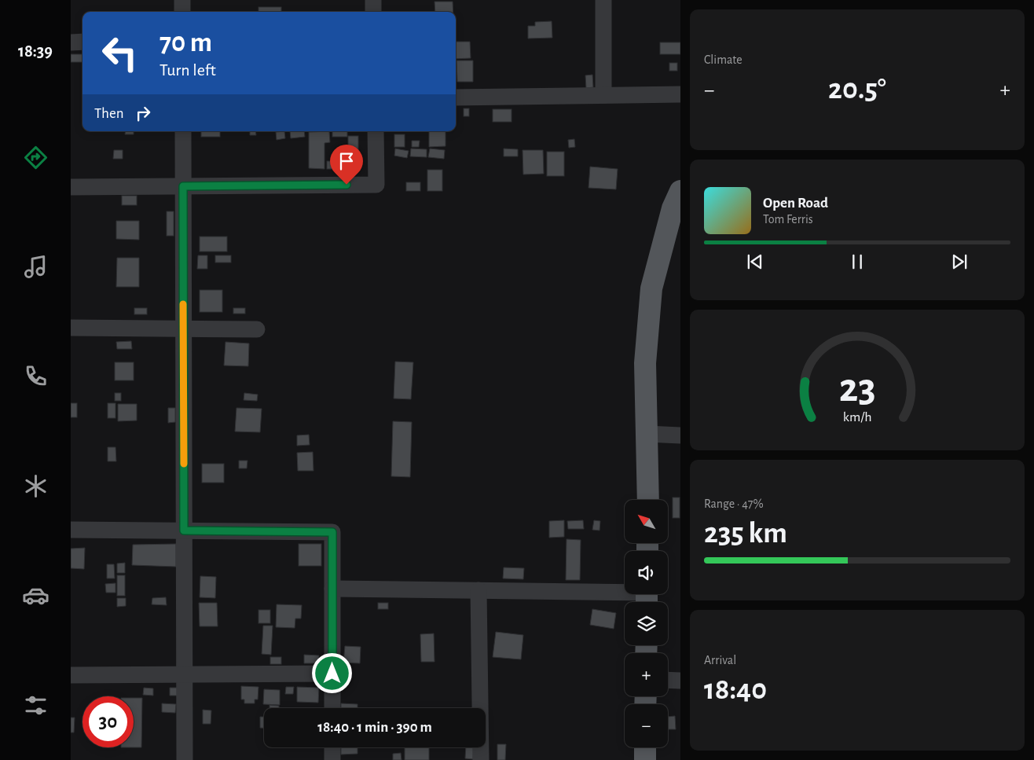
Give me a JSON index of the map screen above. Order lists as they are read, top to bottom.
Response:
{
  "north": "top left",
  "page": {
    "tabs": "18:39",
    "tile": [
      "Climate",
      ["Range · 47%", "235 km"],
      ["Arrival", "18:40"]
    ],
    "turn": ["70 m", "Turn left"],
    "heat": ["−", "20.5°", "+"],
    "then": "Then",
    "song": ["Open Road", "Tom Ferris"],
    "map_buttons": ["+", "−"],
    "limit": "30",
    "trip": "18:40 · 1 min · 390 m",
    "gauge": ["23", "km/h"]
  }
}
